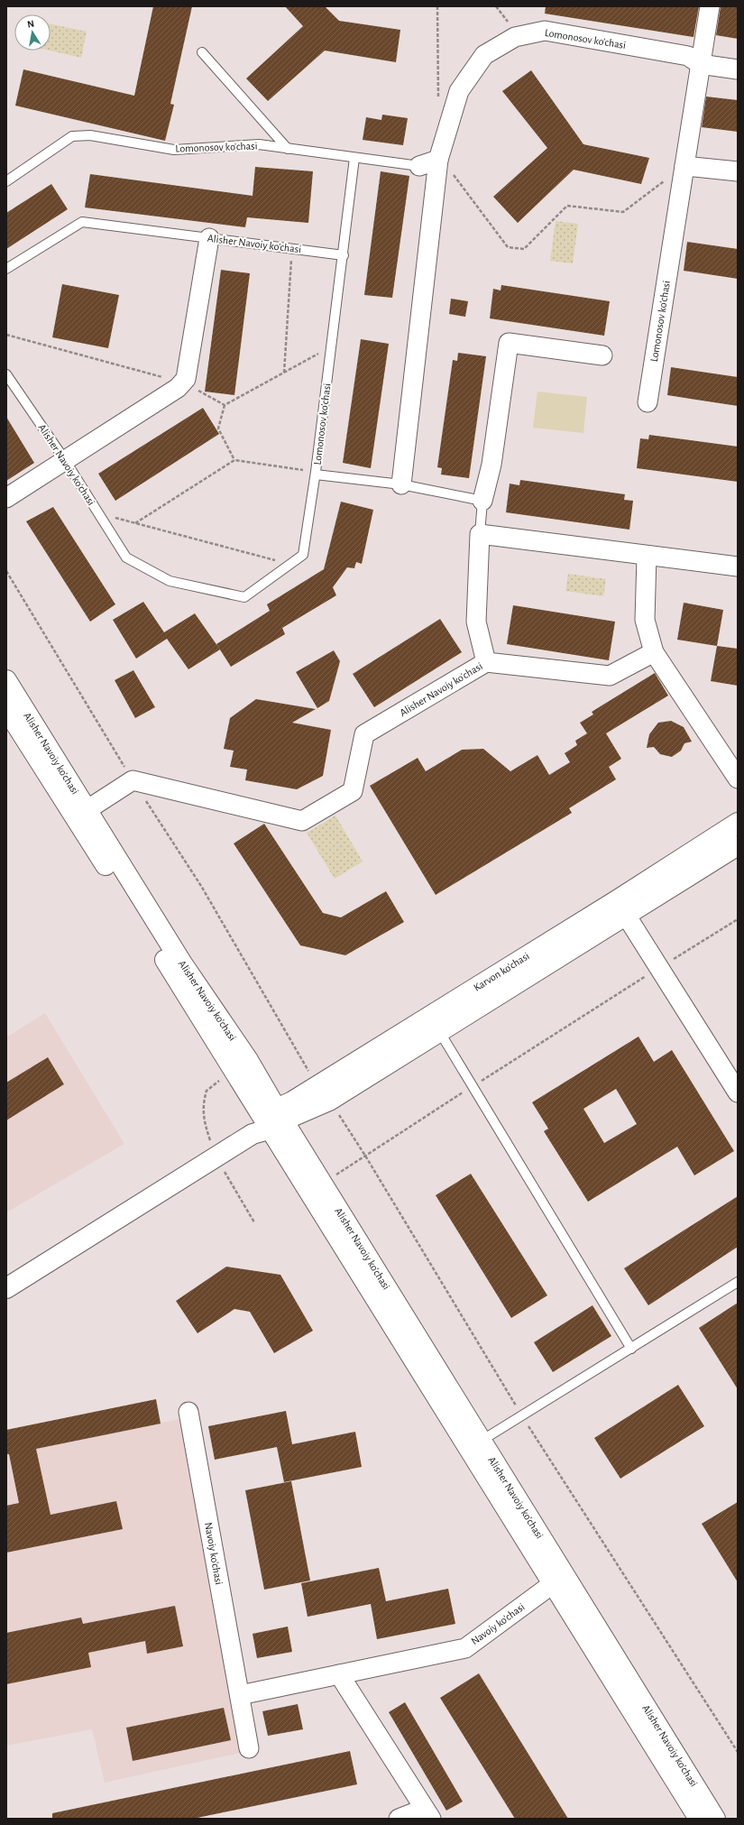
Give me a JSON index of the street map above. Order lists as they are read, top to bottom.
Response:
{
  "streets": {
    "main road": ["Alisher Navoiy ko'chasi", "Karvon ko'chasi"],
    "street": ["Lomonosov ko'chasi", "Navoiy ko'chasi"]
  },
  "crossings": [
    ["Lomonosov ko'chasi", "Alisher Navoiy ko'chasi"],
    ["Alisher Navoiy ko'chasi", "Karvon ko'chasi"],
    ["Alisher Navoiy ko'chasi", "Navoiy ko'chasi"]
  ],
  "north": "top"
}
